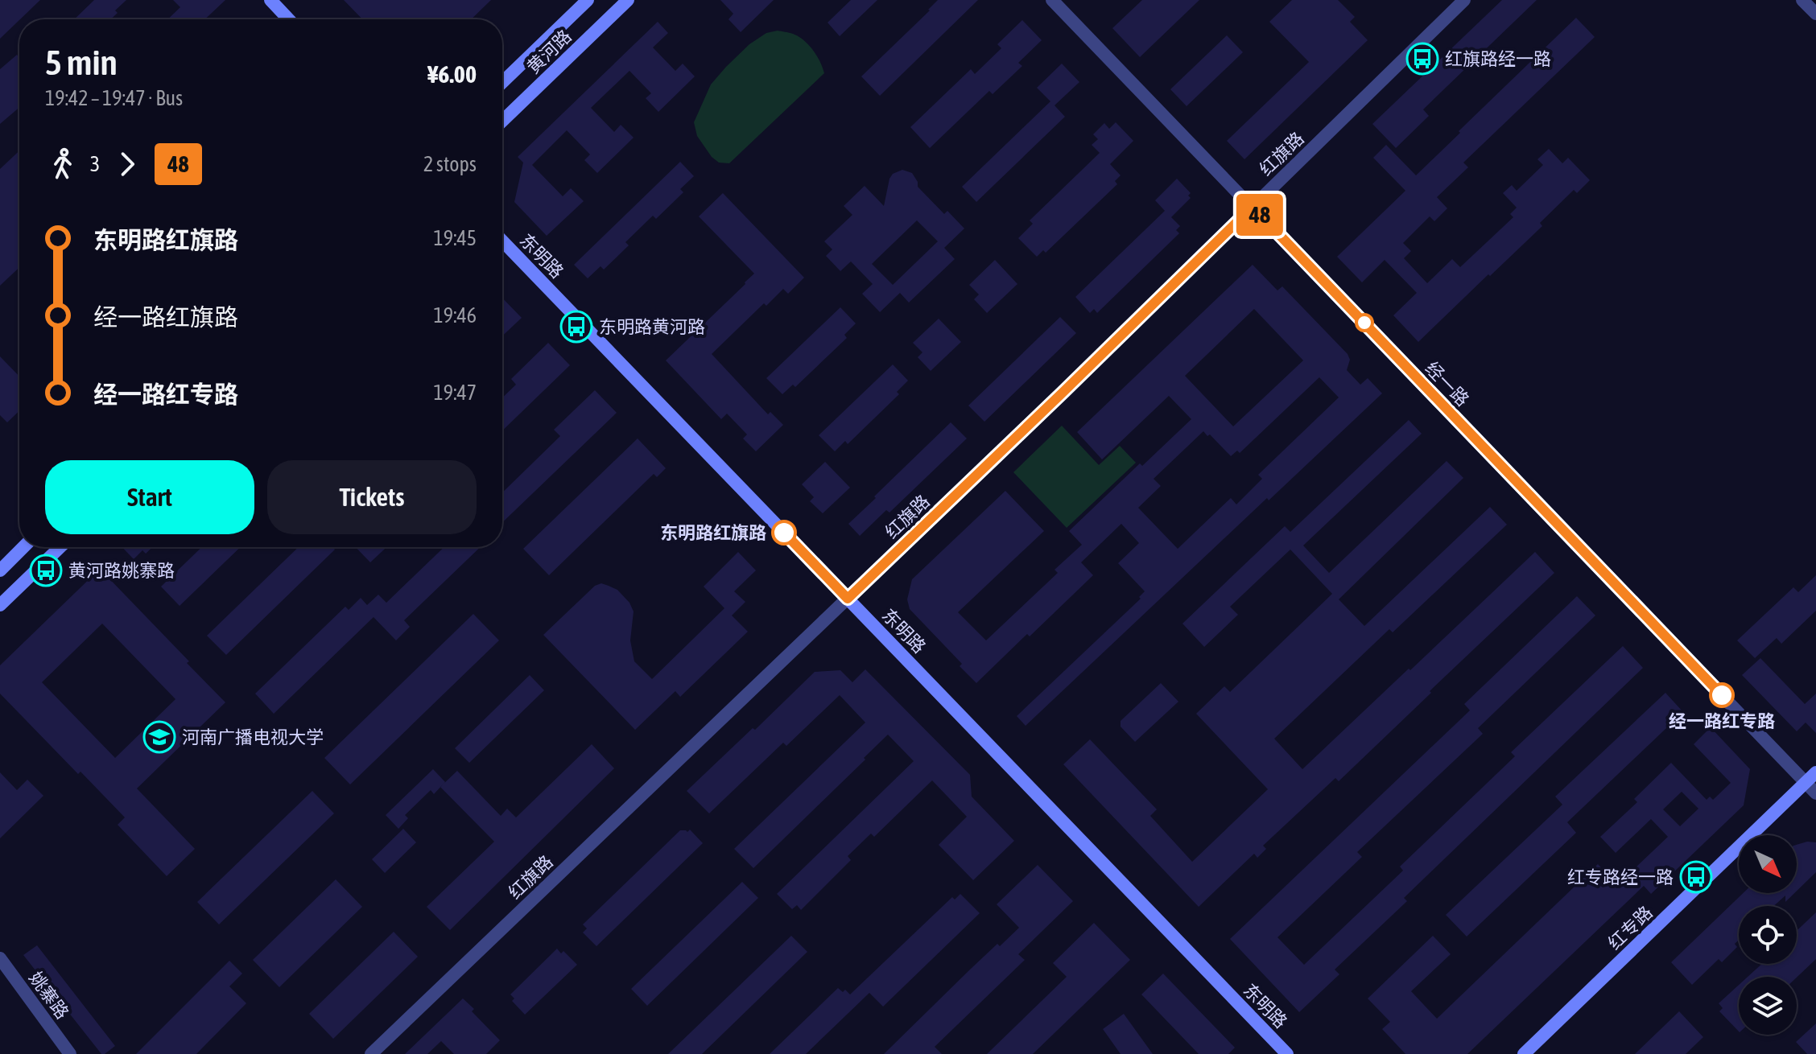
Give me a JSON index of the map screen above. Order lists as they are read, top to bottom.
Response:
{
  "streets": {
    "street": [
      "黄河路",
      "红旗路",
      "东明路",
      "经一路",
      "红专路",
      "姚寨路"
    ]
  },
  "crossings": [
    ["红旗路", "东明路"],
    ["红旗路", "经一路"],
    ["经一路", "红专路"]
  ],
  "places": {
    "bus stop": [
      "红旗路经一路",
      "东明路黄河路",
      "黄河路姚寨路",
      "红专路经一路"
    ],
    "other": ["东明路红旗路", "经一路红专路"],
    "school or university": ["河南广播电视大学"]
  },
  "lines": ["bus line 48"],
  "north": "bottom right",
  "page": {
    "on_map": "48",
    "heading": ["5 min", "19:42 – 19:47 · Bus", "¥6.00"],
    "legs": ["3", "48", "2 stops"],
    "list": [
      {
        "name": "东明路红旗路",
        "value": "19:45"
      },
      {
        "name": "经一路红旗路",
        "value": "19:46"
      },
      {
        "name": "经一路红专路",
        "value": "19:47"
      }
    ],
    "buttons": ["Start", "Tickets"]
  }
}
